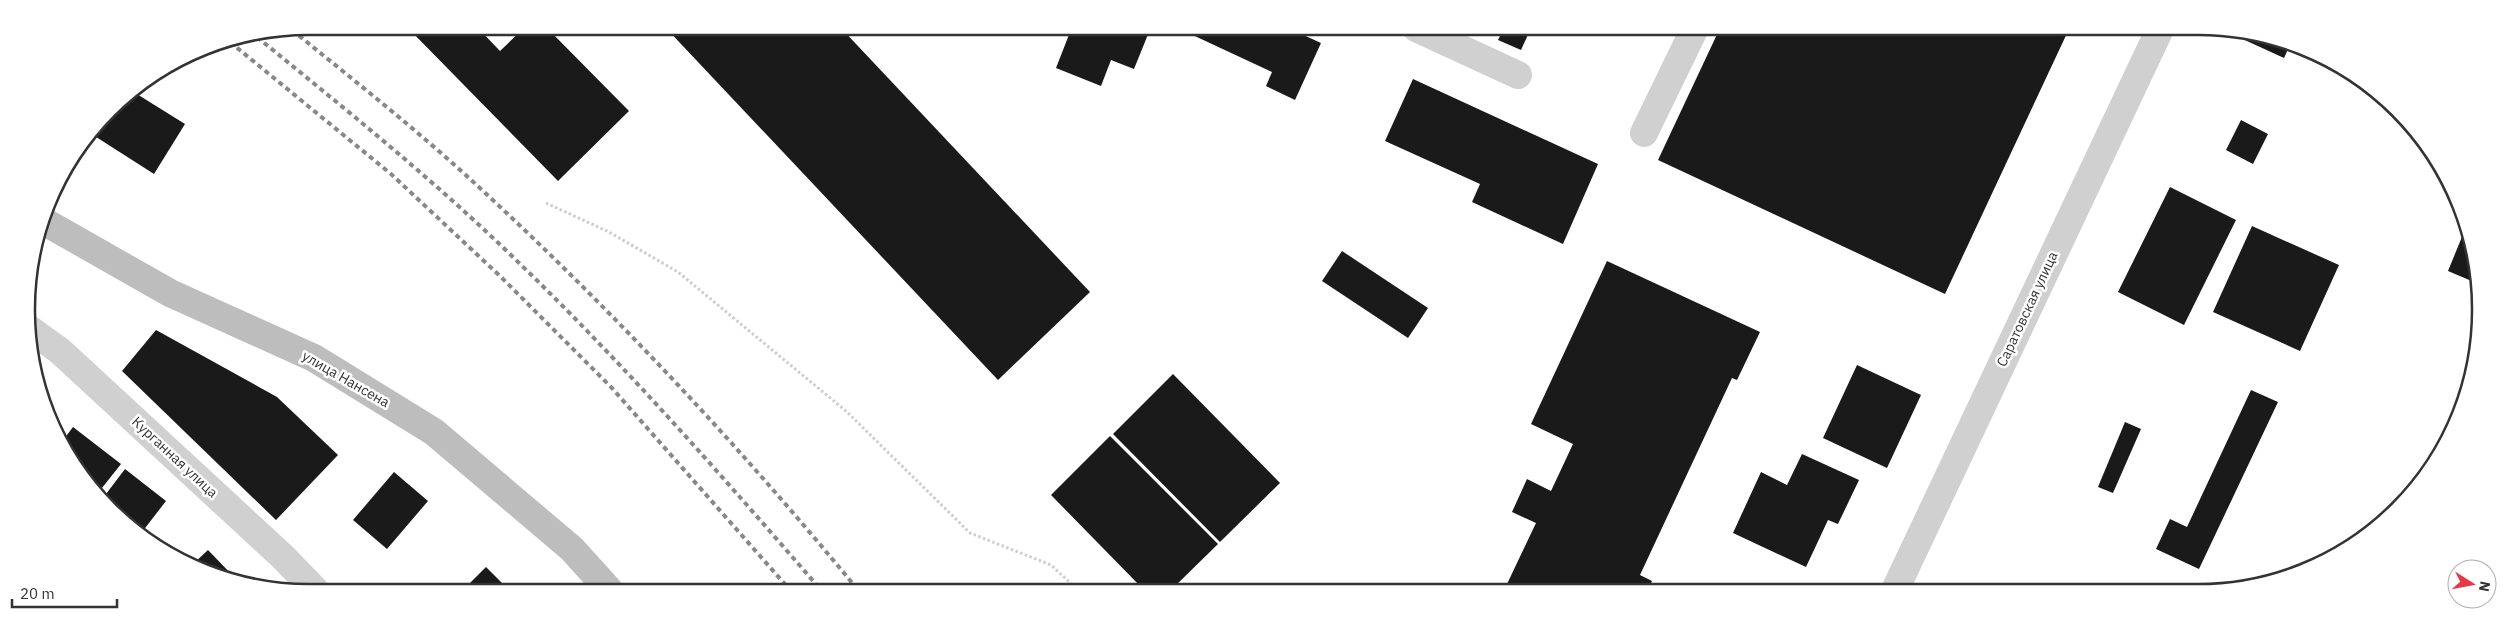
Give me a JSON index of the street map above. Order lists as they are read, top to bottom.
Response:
{
  "streets": {
    "main road": ["улица Нансена"],
    "street": ["Саратовская улица", "Курганная улица"]
  },
  "scale_bar": "20 m",
  "north": "right"
}
